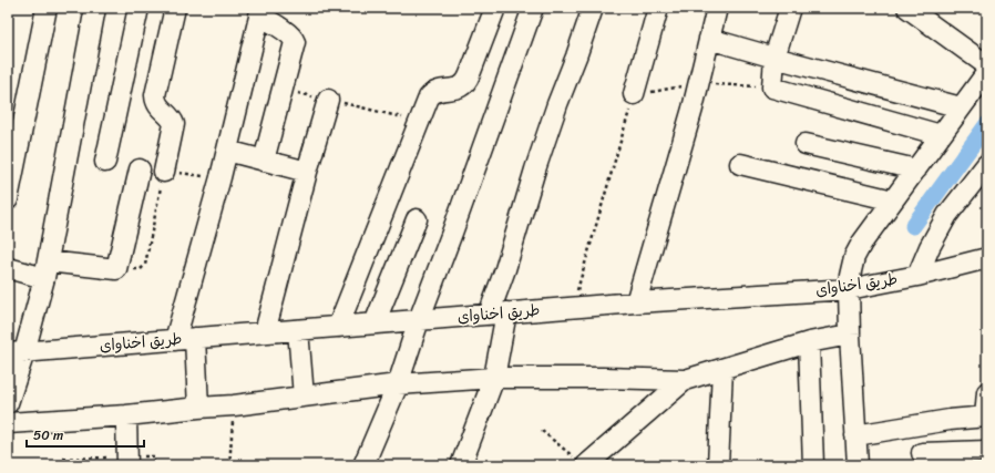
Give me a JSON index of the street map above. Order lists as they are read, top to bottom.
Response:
{
  "streets": {
    "street": ["طريق اخناواى"]
  },
  "scale_bar": "50 m"
}
